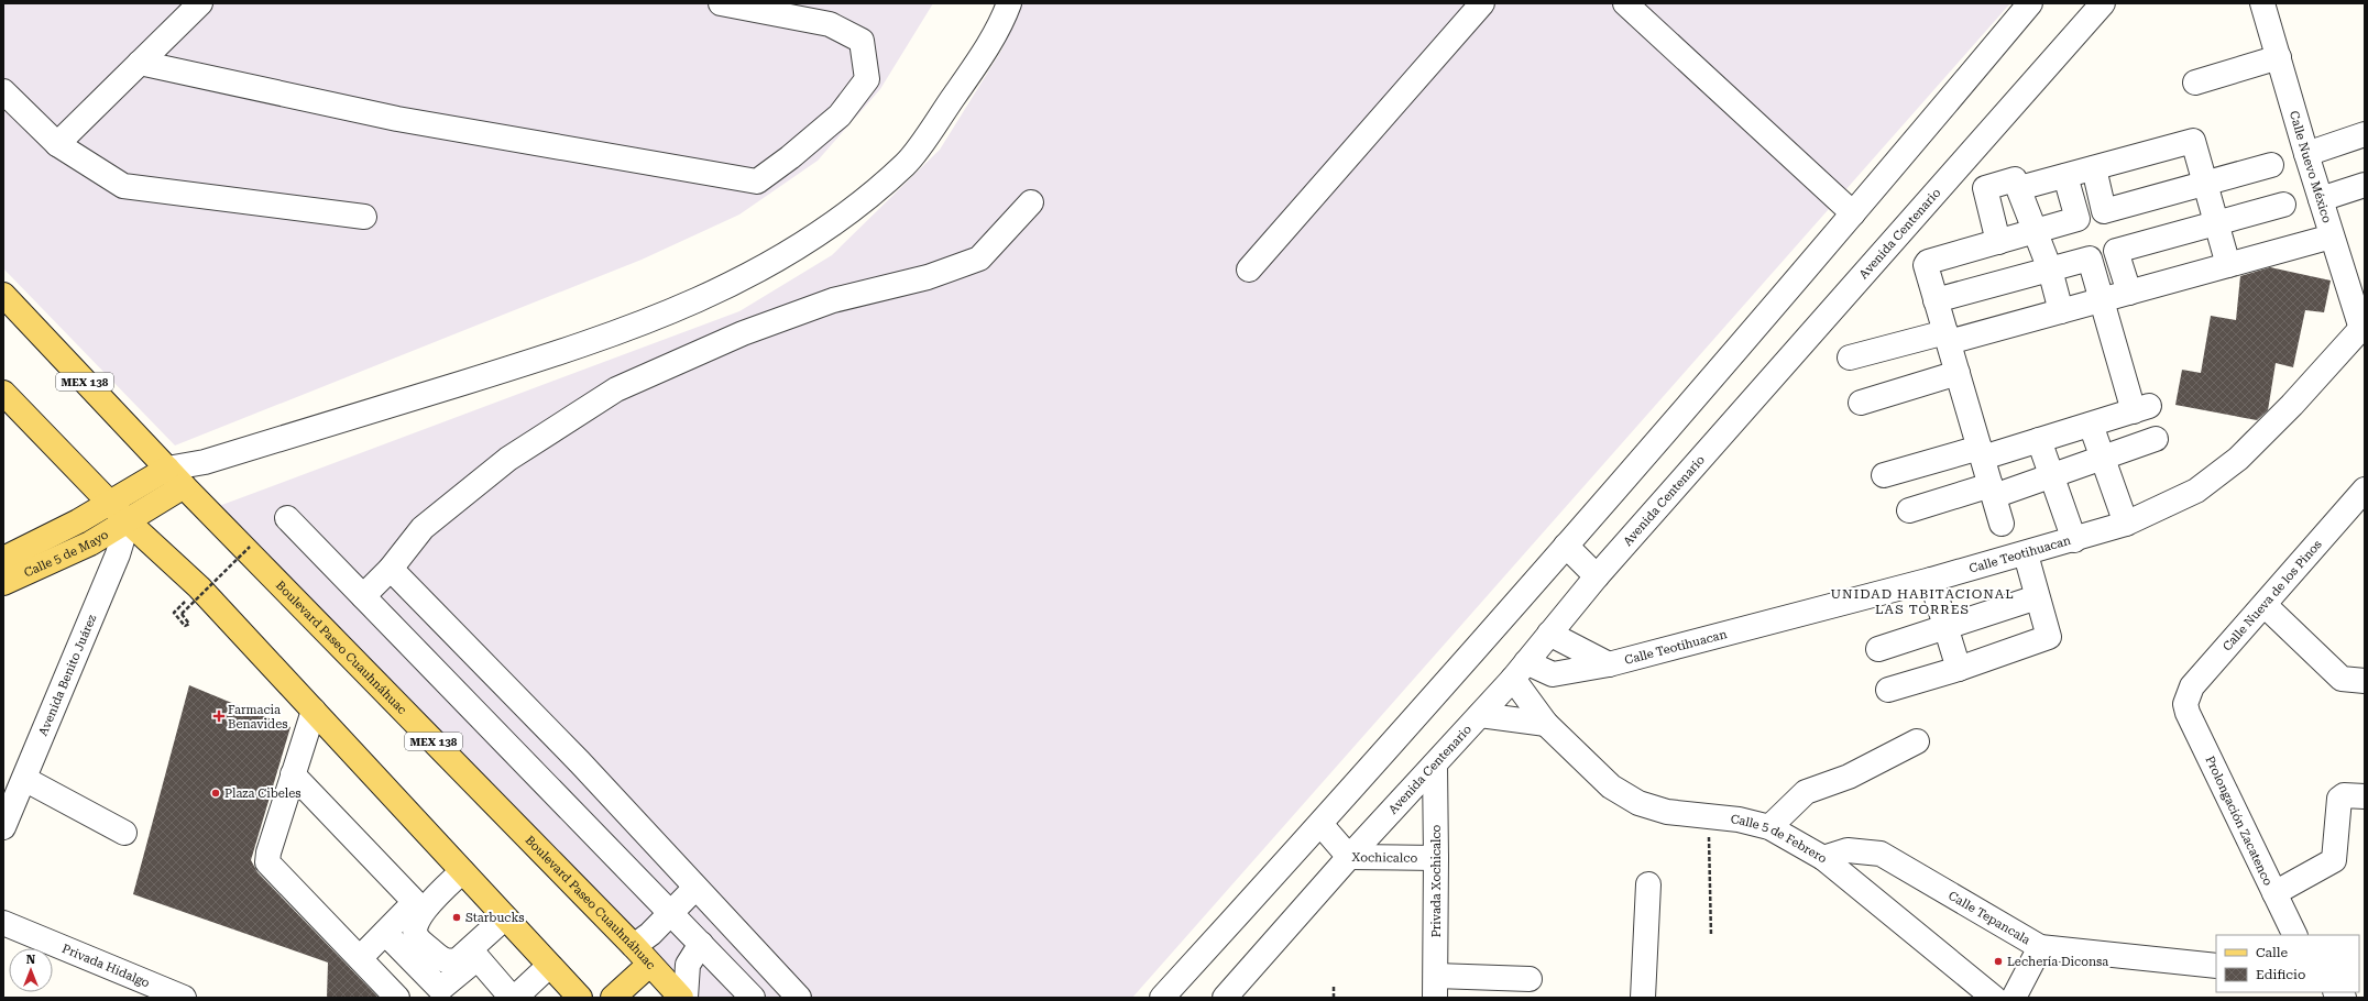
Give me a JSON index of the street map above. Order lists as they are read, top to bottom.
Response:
{
  "streets": {
    "main road": ["MEX 138", "Calle 5 de Mayo", "Boulevard Paseo Cuauhnáhuac"],
    "street": [
      "Calle Nuevo México",
      "Avenida Centenario",
      "Calle Teotihuacan",
      "Calle Nueva de los Pinos",
      "Avenida Benito Juárez",
      "Prolongación Zacatenco",
      "Calle 5 de Febrero",
      "Xochicalco",
      "Privada Xochicalco",
      "Calle Tepancala",
      "Privada Hidalgo"
    ]
  },
  "crossings": [
    ["Calle Nuevo México", "Calle Teotihuacan"],
    ["Avenida Centenario", "Calle Teotihuacan"],
    ["Avenida Centenario", "Calle 5 de Febrero"],
    ["Avenida Centenario", "Xochicalco"],
    ["Avenida Centenario", "Privada Xochicalco"],
    ["Calle 5 de Mayo", "Boulevard Paseo Cuauhnáhuac"],
    ["Calle 5 de Mayo", "Avenida Benito Juárez"],
    ["Calle Teotihuacan", "Calle 5 de Febrero"],
    ["Calle Nueva de los Pinos", "Prolongación Zacatenco"],
    ["Calle 5 de Febrero", "Calle Tepancala"],
    ["Xochicalco", "Privada Xochicalco"]
  ],
  "districts": ["UNIDAD HABITACIONAL LAS TORRES"],
  "places": {
    "health": ["Farmacia Benavides"],
    "other": ["Plaza Cibeles", "Starbucks", "Lechería Diconsa"]
  },
  "legend": ["Calle", "Edificio"],
  "north": "top"
}
